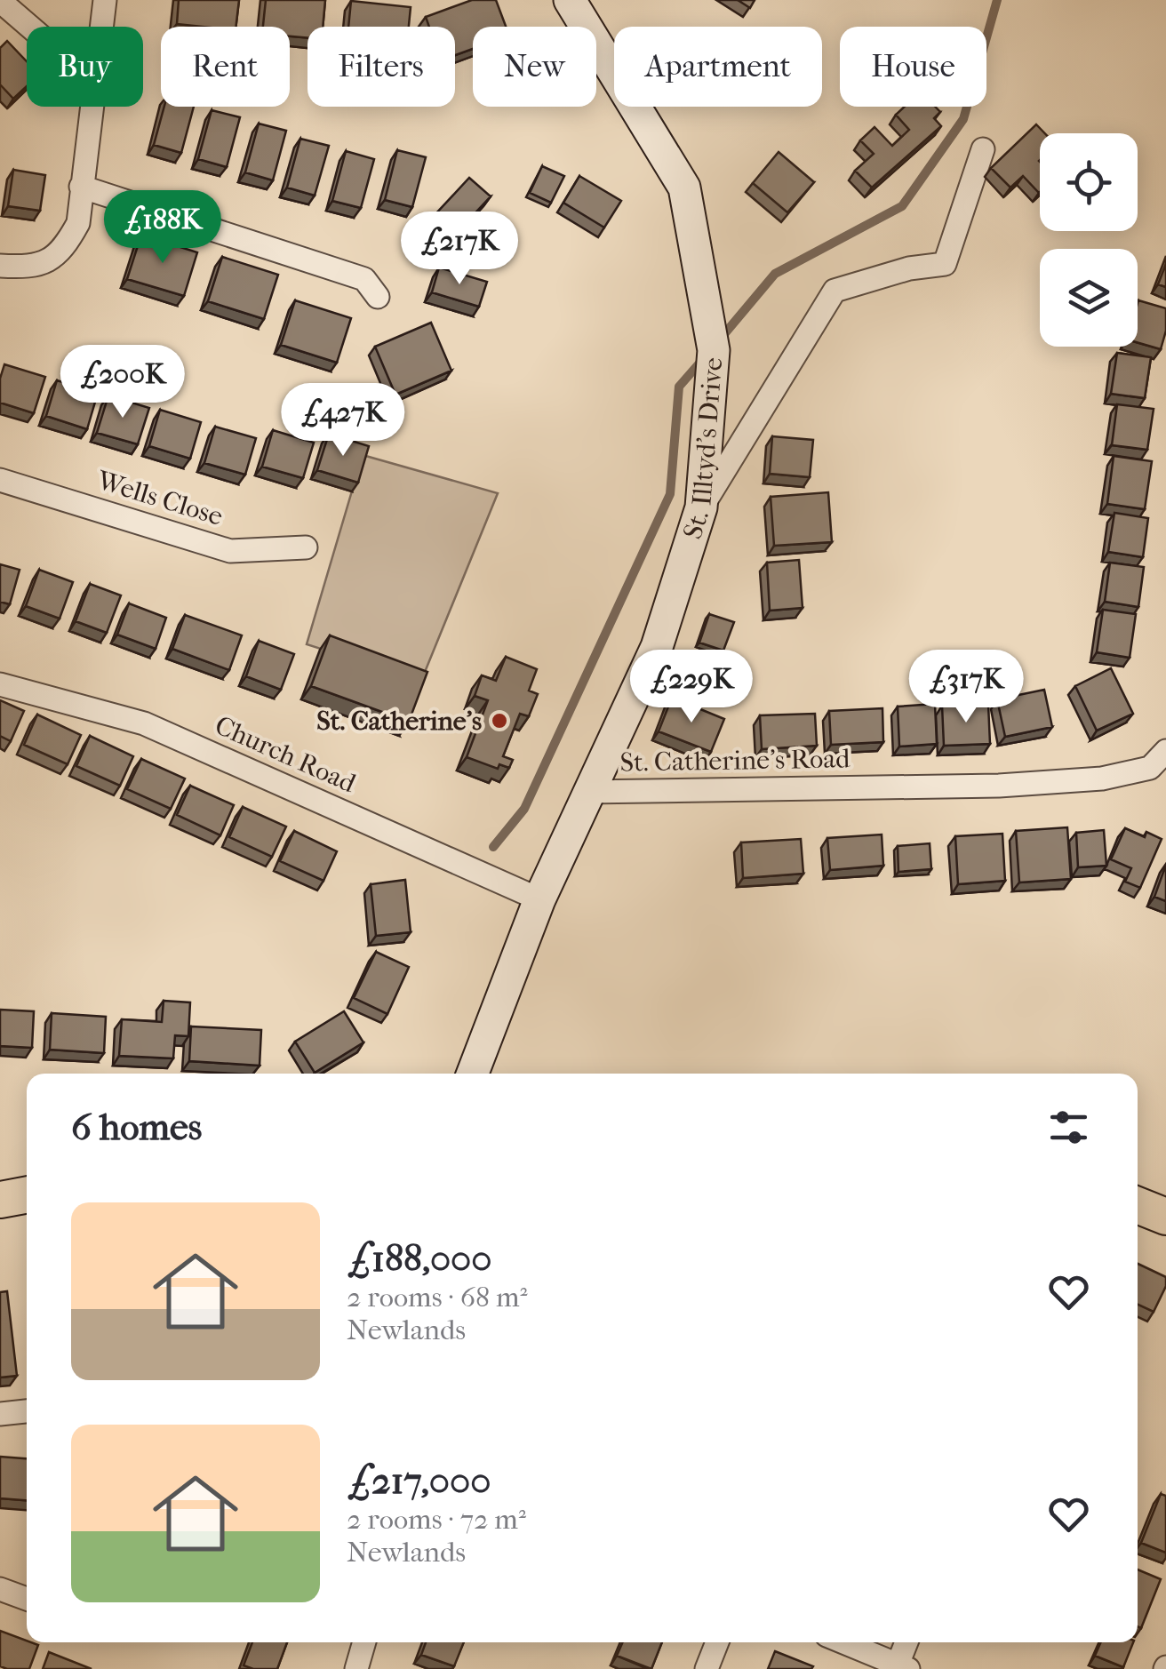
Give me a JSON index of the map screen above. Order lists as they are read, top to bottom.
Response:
{
  "streets": {
    "street": [
      "St. Illtyd's Drive",
      "Wells Close",
      "Church Road",
      "St. Catherine's Road"
    ]
  },
  "crossings": [
    ["St. Illtyd's Drive", "Church Road"],
    ["St. Illtyd's Drive", "St. Catherine's Road"]
  ],
  "places": ["St. Catherine's"],
  "page": {
    "chip": [
      "Buy",
      "Rent",
      "Filters",
      "New",
      "Apartment",
      "House"
    ],
    "price": [
      "£188K",
      "£217K",
      "£200K",
      "£427K",
      "£229K",
      "£317K"
    ],
    "heading": "6 homes",
    "list": [
      {
        "name": "£188,000",
        "note": "2 rooms · 68 m² · Newlands"
      },
      {
        "name": "£217,000",
        "note": "2 rooms · 72 m² · Newlands"
      }
    ]
  }
}
